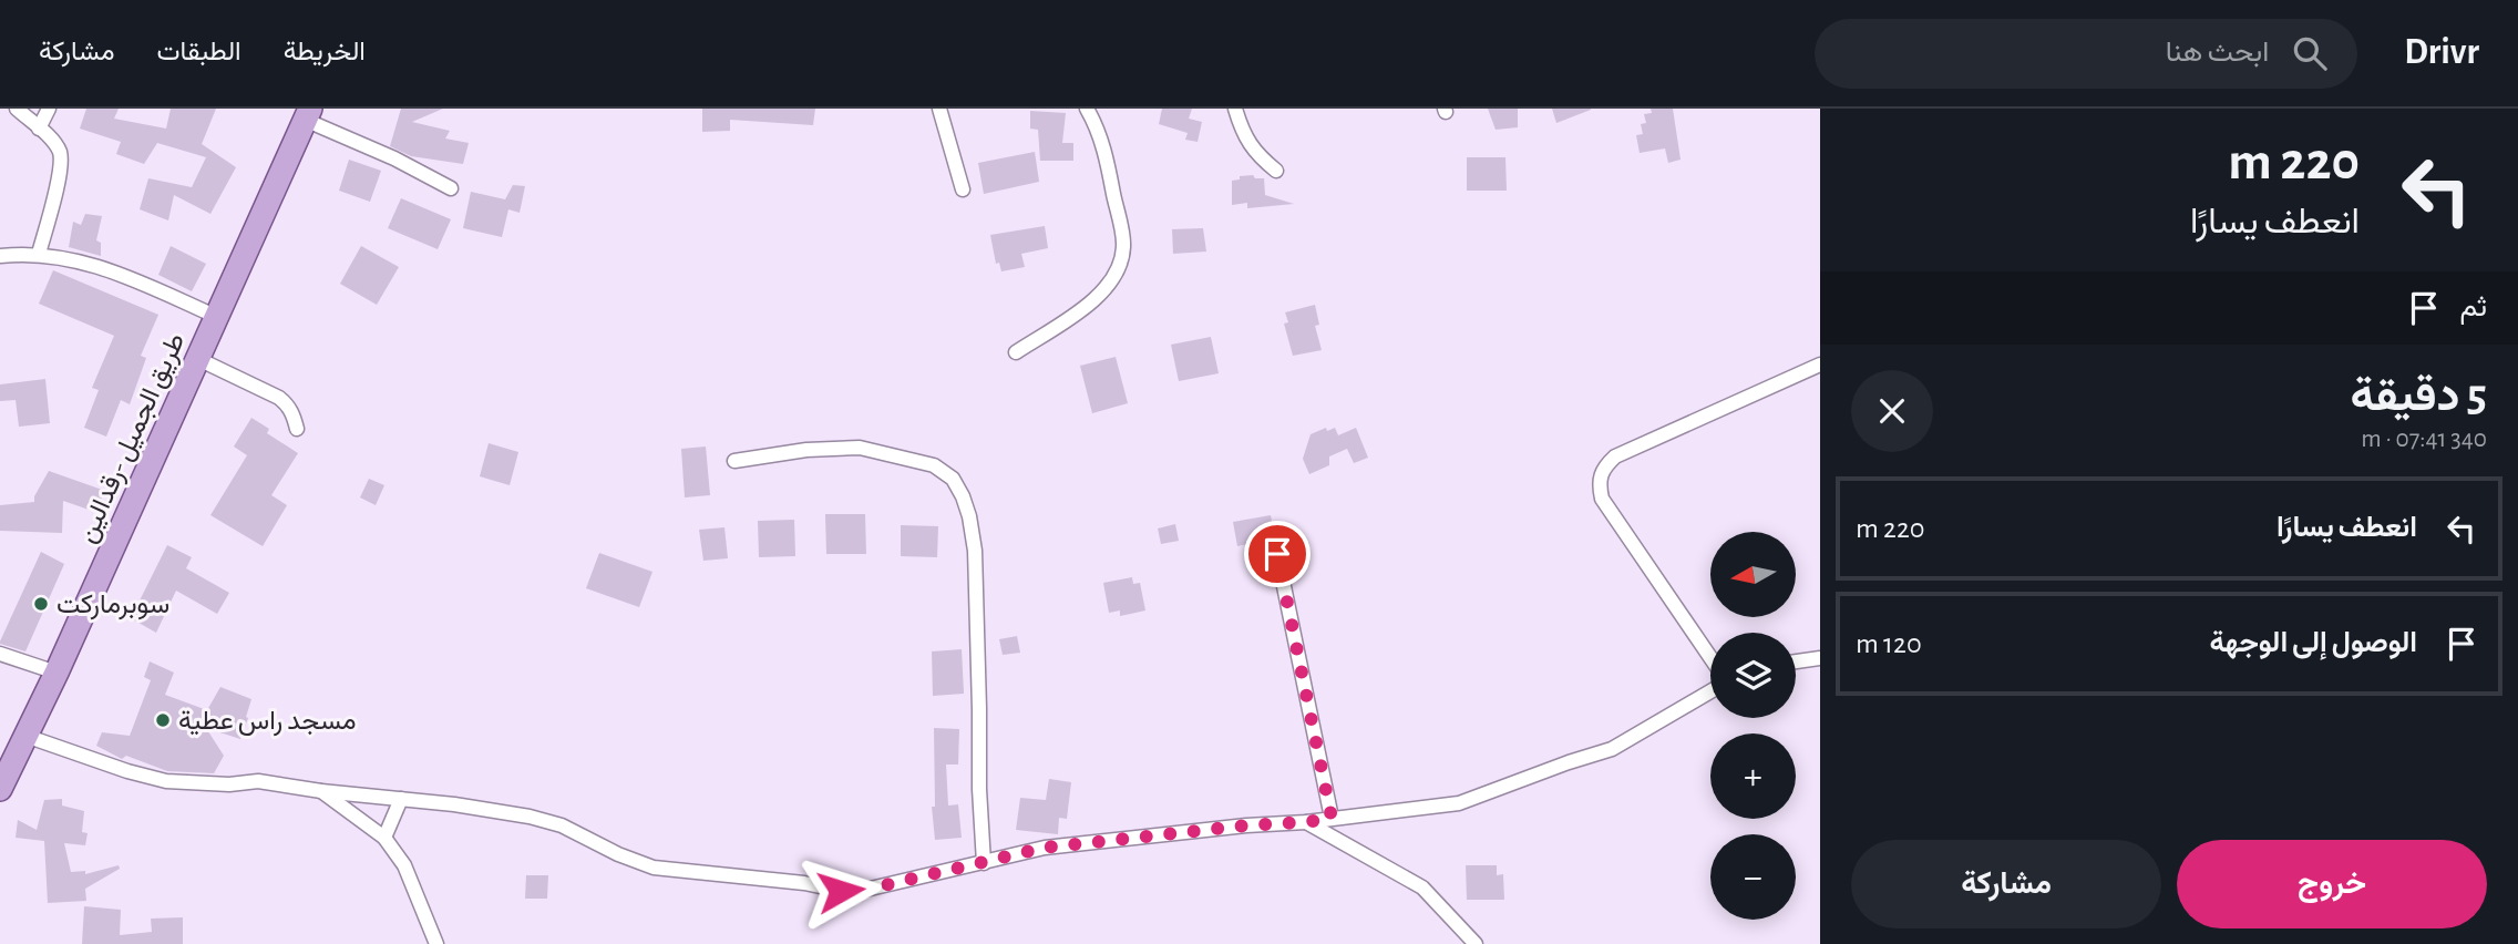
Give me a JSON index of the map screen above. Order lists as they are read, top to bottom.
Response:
{
  "streets": {
    "main road": ["طريق الجميل -رقدالين"]
  },
  "places": ["سوبرماركت", "مسجد راس عطية"],
  "north": "left",
  "page": {
    "header": "Drivr",
    "search": "ابحث هنا",
    "nav": ["الخريطة", "الطبقات", "مشاركة"],
    "turn": ["220 m", "انعطف يسارًا"],
    "then": "ثم",
    "heading": ["5 دقيقة", "340 m · 07:41"],
    "list": [
      {
        "name": "انعطف يسارًا",
        "value": "220 m"
      },
      {
        "name": "الوصول إلى الوجهة",
        "value": "120 m"
      }
    ],
    "map_buttons": ["+", "−"],
    "buttons": ["خروج", "مشاركة"]
  }
}
